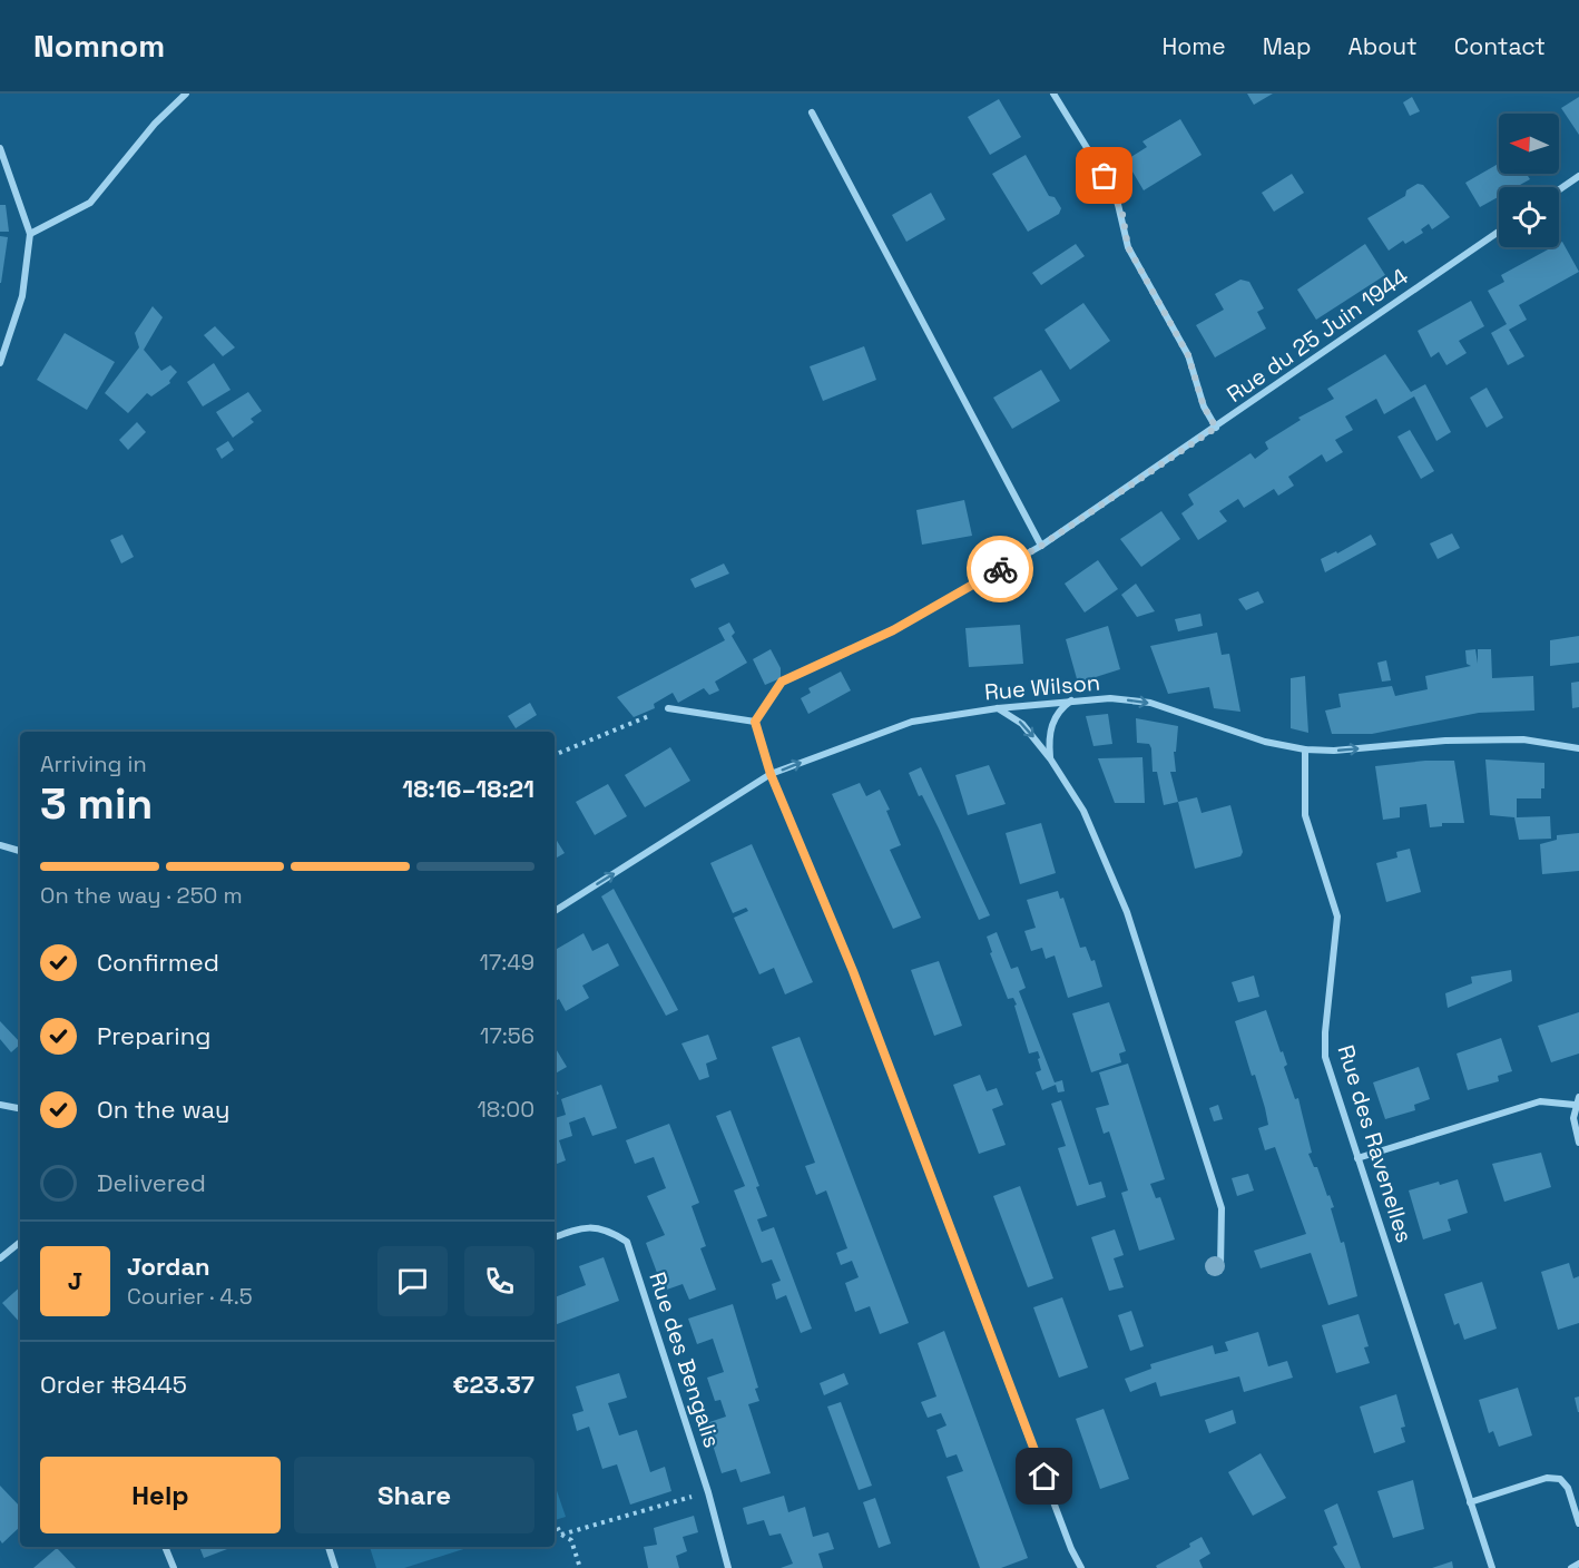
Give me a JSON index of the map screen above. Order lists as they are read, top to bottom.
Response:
{
  "streets": {
    "street": [
      "Rue du 25 Juin 1944",
      "Rue Wilson",
      "Rue des Ravenelles",
      "Rue des Bengalis"
    ]
  },
  "crossings": [
    ["Rue Wilson", "Rue des Ravenelles"]
  ],
  "one_way": ["Rue Wilson"],
  "north": "left",
  "page": {
    "header": "Nomnom",
    "nav": [
      "Home",
      "Map",
      "About",
      "Contact"
    ],
    "heading": ["3 min", "Arriving in", "18:16–18:21"],
    "panel": [
      "Jordan",
      "Courier · 4.5",
      "Order #8445",
      "€23.37"
    ],
    "bar": "On the way · 250 m",
    "list": [
      ["Confirmed", "17:49"],
      ["Preparing", "17:56"],
      ["On the way", "18:00"],
      "Delivered"
    ],
    "round": "J",
    "buttons": ["Help", "Share"]
  }
}
